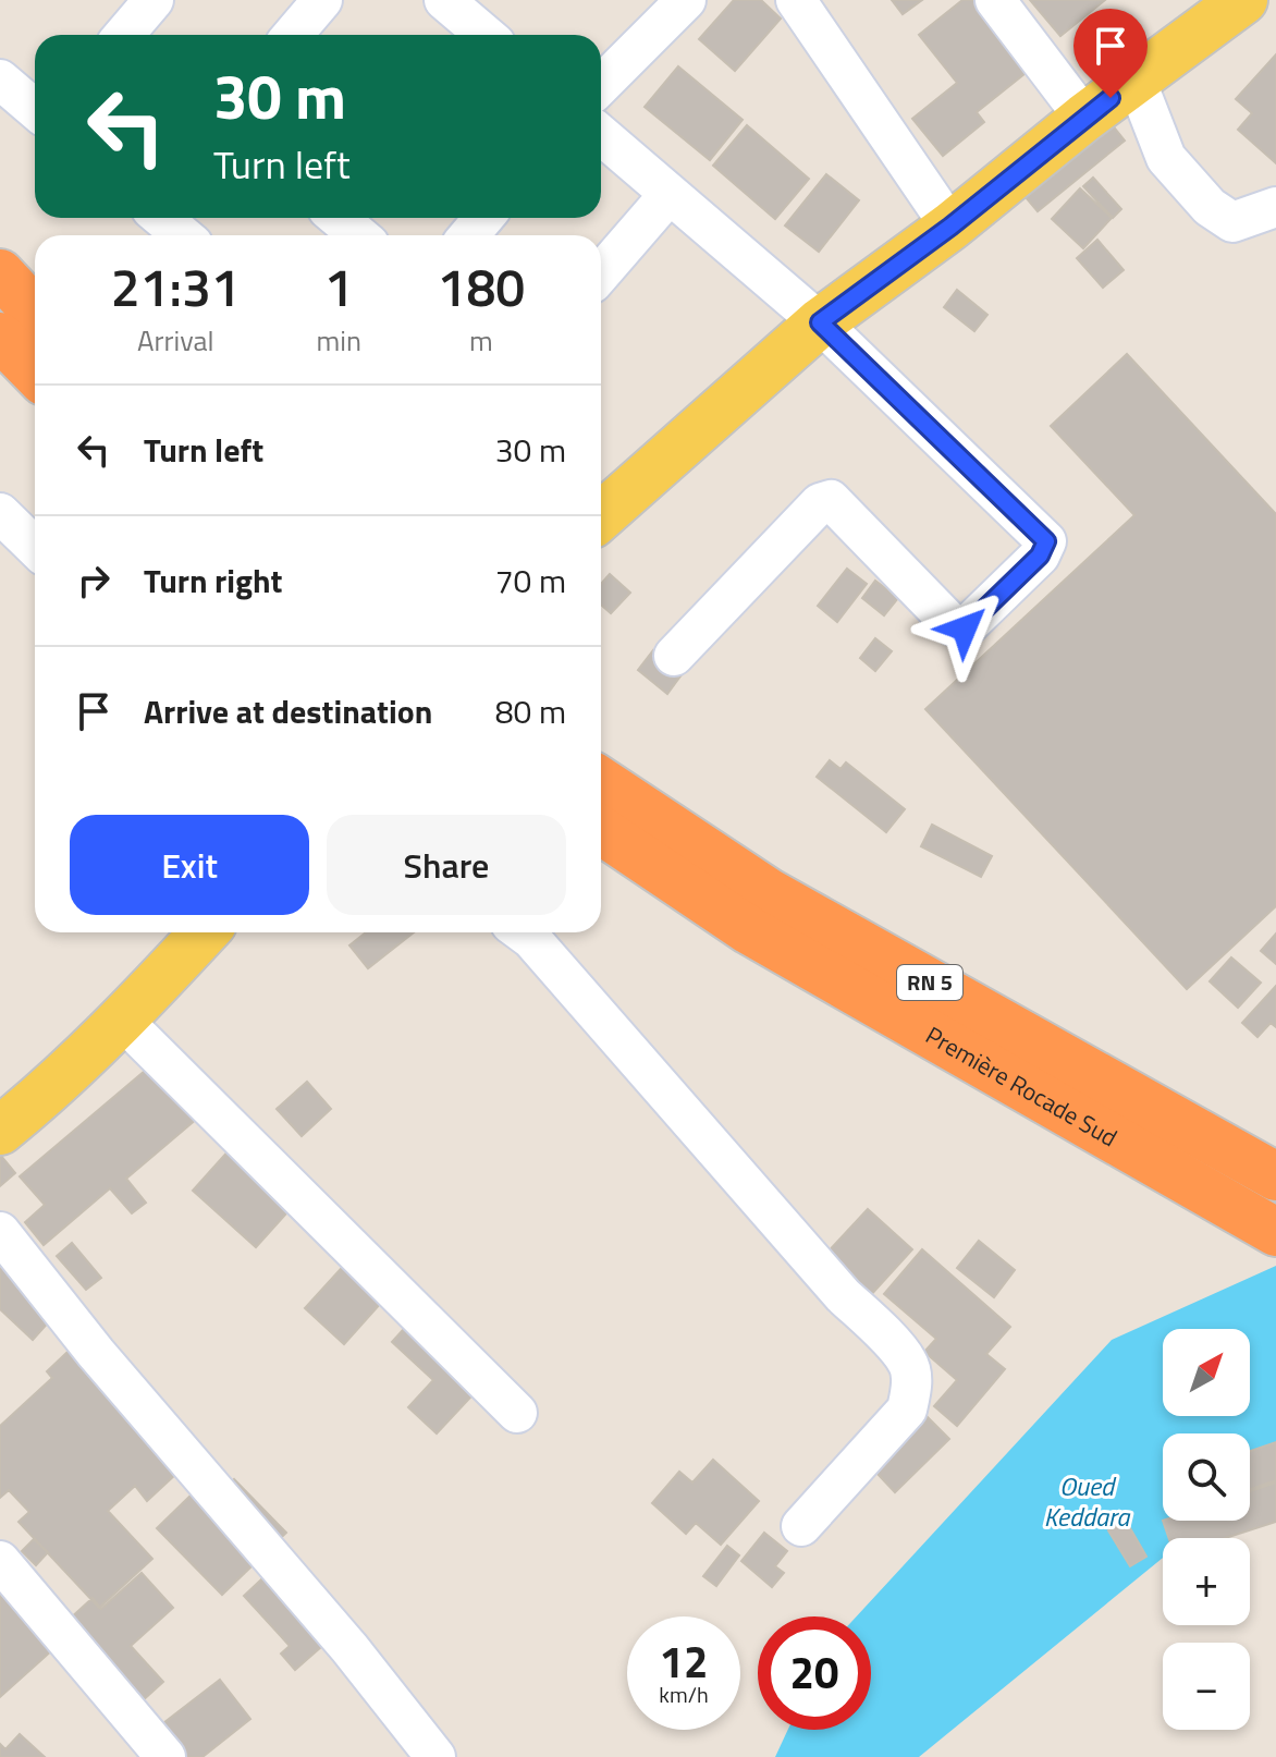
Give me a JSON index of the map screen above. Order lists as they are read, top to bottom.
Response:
{
  "streets": {
    "highway": ["RN 5", "Première Rocade Sud"]
  },
  "water": ["Oued Keddara"],
  "north": "top right",
  "page": {
    "turn": ["30 m", "Turn left"],
    "eta": [
      "21:31",
      "Arrival",
      "1",
      "min",
      "180",
      "m"
    ],
    "list": [
      {
        "name": "Turn left",
        "value": "30 m"
      },
      {
        "name": "Turn right",
        "value": "70 m"
      },
      {
        "name": "Arrive at destination",
        "value": "80 m"
      }
    ],
    "buttons": ["Exit", "Share"],
    "map_buttons": ["+", "−"],
    "speed": "12 km/h",
    "limit": "20"
  }
}
